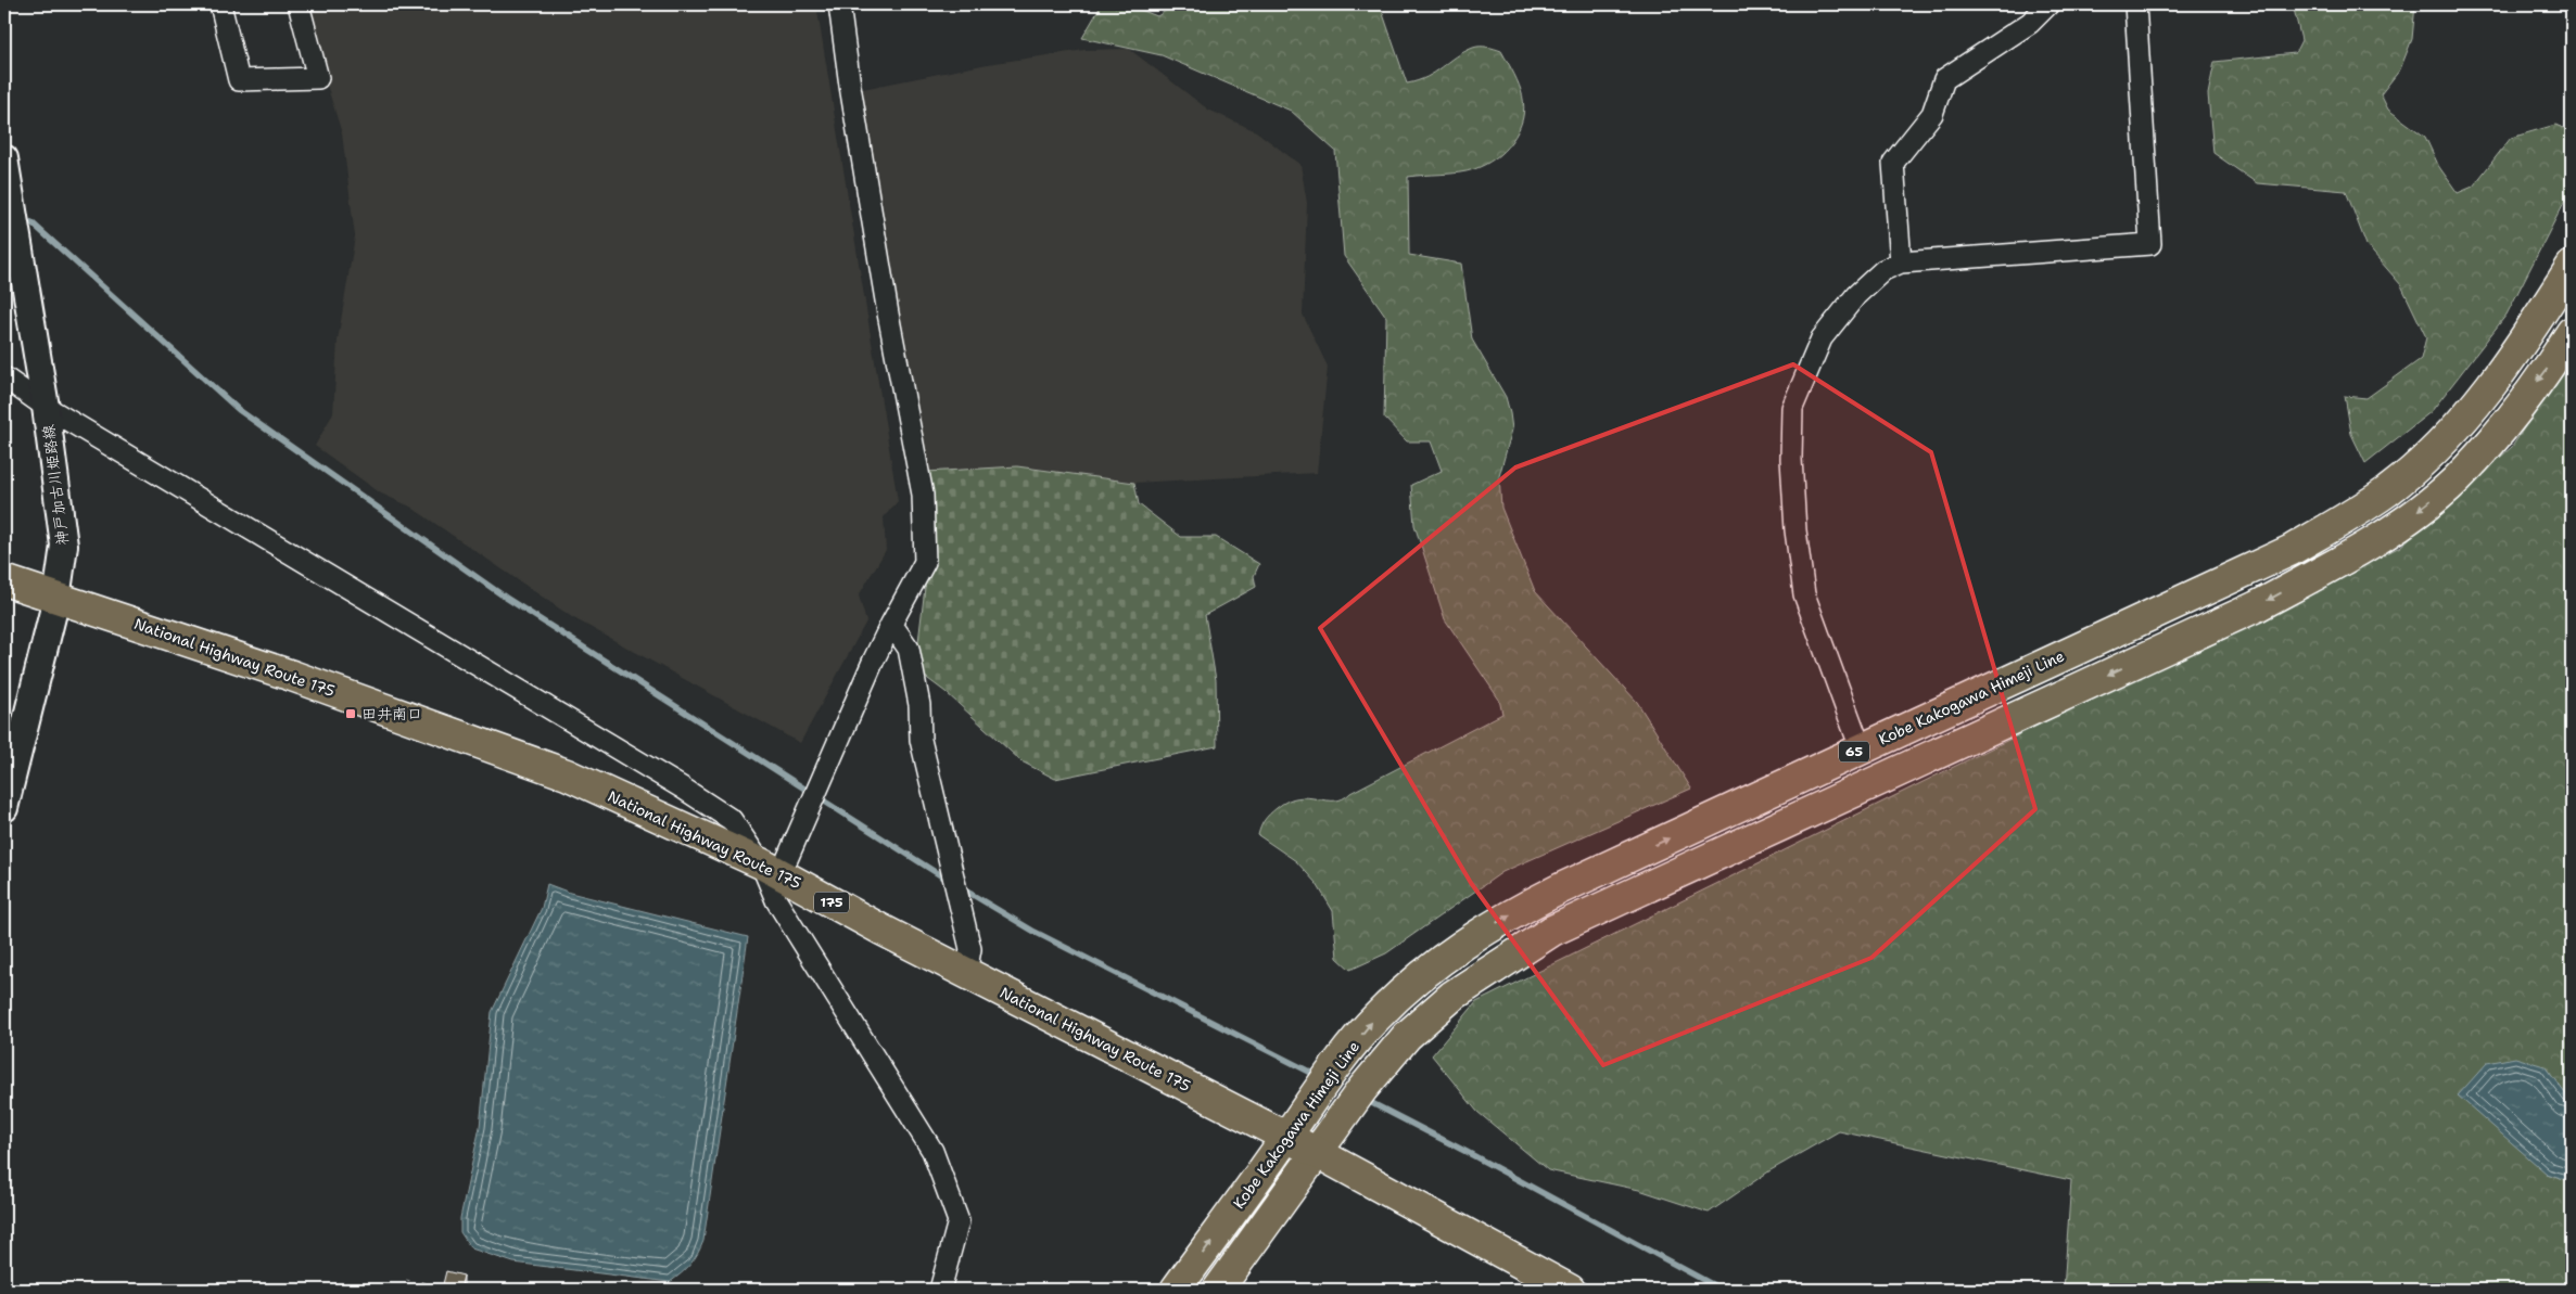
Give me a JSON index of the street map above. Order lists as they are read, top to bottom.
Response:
{
  "streets": {
    "main road": [
      "National Highway Route 175",
      "Kobe Kakogawa Himeji Line",
      "65",
      "175"
    ],
    "street": ["神戸加古川姫路線"]
  },
  "crossings": [
    ["神戸加古川姫路線", "National Highway Route 175"],
    ["National Highway Route 175", "Kobe Kakogawa Himeji Line"],
    ["National Highway Route 175", "65"]
  ],
  "places": {
    "transit": ["田井南口"]
  }
}
